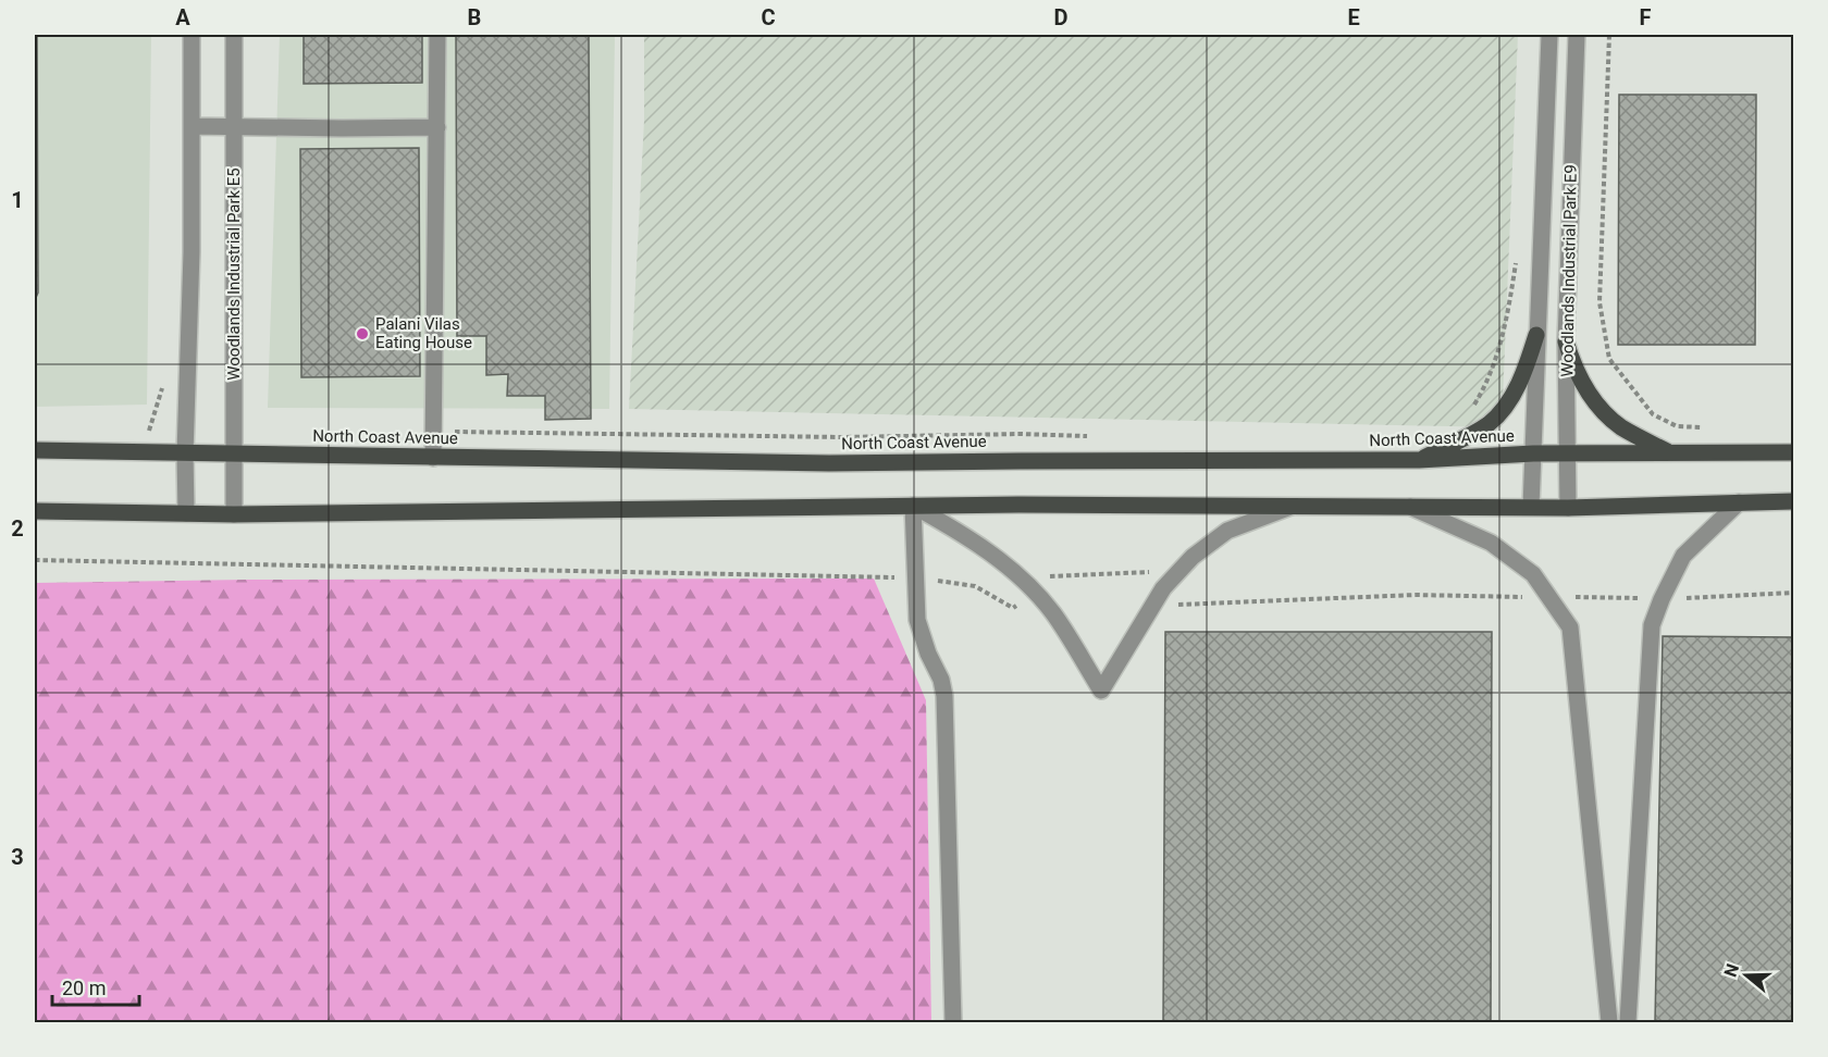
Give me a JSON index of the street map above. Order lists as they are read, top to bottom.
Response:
{
  "streets": {
    "main road": ["North Coast Avenue"],
    "street": ["Woodlands Industrial Park E9", "Woodlands Industrial Park E5"]
  },
  "crossings": [
    ["Woodlands Industrial Park E9", "North Coast Avenue"],
    ["Woodlands Industrial Park E5", "North Coast Avenue"]
  ],
  "places": ["Palani Vilas Eating House"],
  "scale_bar": "20 m",
  "north": "left",
  "grid": {
    "columns": [
      "A",
      "B",
      "C",
      "D",
      "E",
      "F"
    ],
    "rows": ["1", "2", "3"]
  }
}
